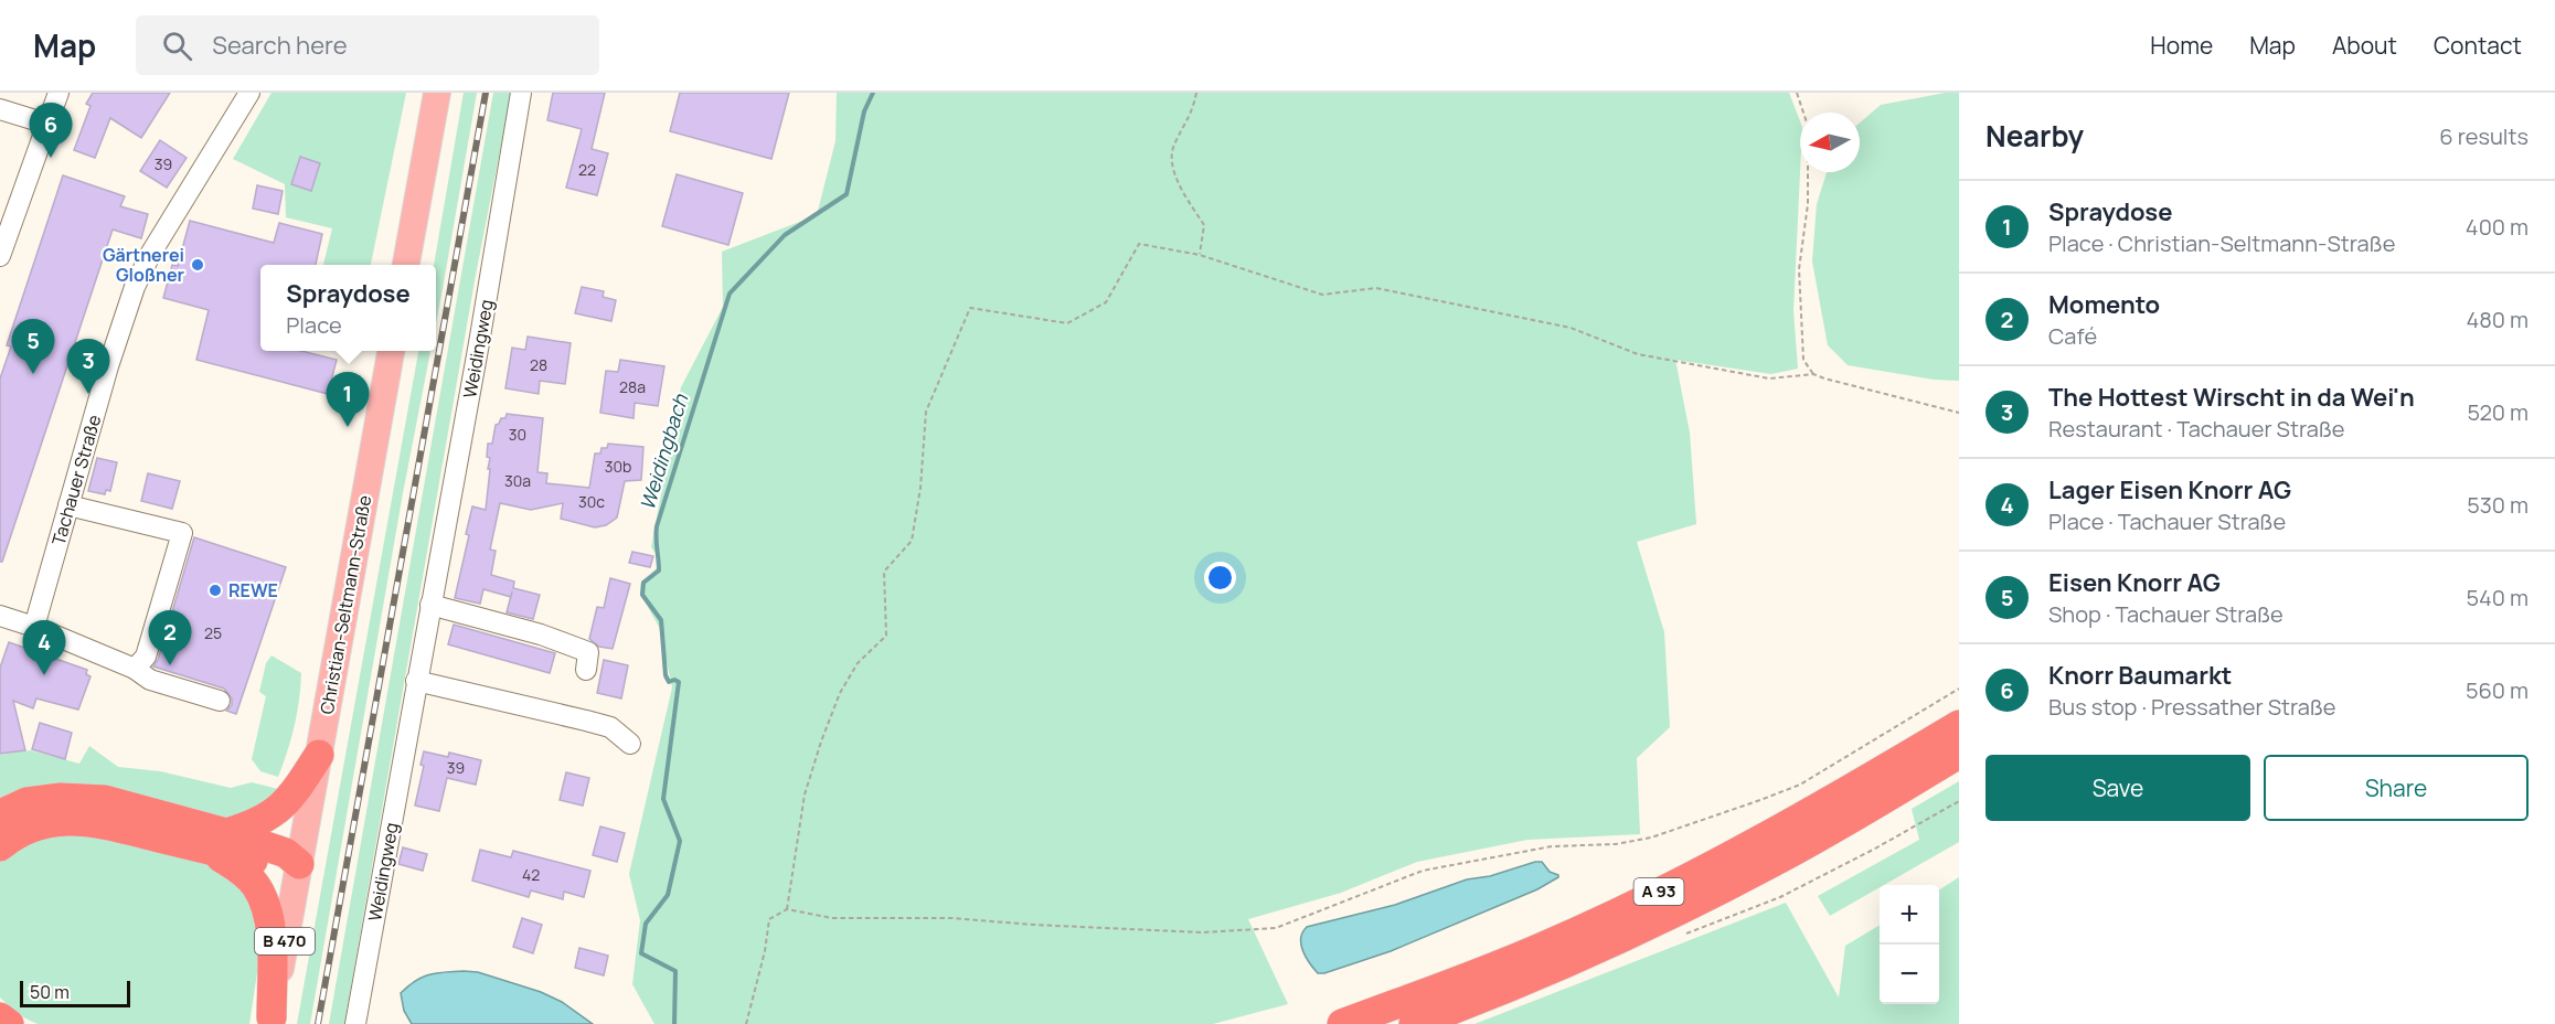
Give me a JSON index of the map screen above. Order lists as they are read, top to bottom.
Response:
{
  "streets": {
    "highway": ["A 93"],
    "main road": ["Christian-Seltmann-Straße", "B 470"],
    "street": ["Weidingweg", "Tachauer Straße"]
  },
  "crossings": [
    ["Christian-Seltmann-Straße", "B 470"]
  ],
  "water": ["Weidingbach"],
  "places": ["Gärtnerei Gloßner", "REWE"],
  "house_numbers": [
    "39",
    "22",
    "28",
    "28a",
    "30",
    "30b",
    "30a",
    "30c",
    "25",
    "39",
    "42"
  ],
  "scale_bar": "50 m",
  "north": "left",
  "page": {
    "header": "Map",
    "search": "Search here",
    "nav": [
      "Home",
      "Map",
      "About",
      "Contact"
    ],
    "heading": ["Nearby", "6 results"],
    "pins": [
      "6",
      "5",
      "3",
      "1",
      "2",
      "4"
    ],
    "list": [
      {
        "mark": "1",
        "name": "Spraydose",
        "note": "Place · Christian-Seltmann-Straße",
        "value": "400 m"
      },
      {
        "mark": "2",
        "name": "Momento",
        "note": "Café",
        "value": "480 m"
      },
      {
        "mark": "3",
        "name": "The Hottest Wirscht in da Wei'n",
        "note": "Restaurant · Tachauer Straße",
        "value": "520 m"
      },
      {
        "mark": "4",
        "name": "Lager Eisen Knorr AG",
        "note": "Place · Tachauer Straße",
        "value": "530 m"
      },
      {
        "mark": "5",
        "name": "Eisen Knorr AG",
        "note": "Shop · Tachauer Straße",
        "value": "540 m"
      },
      {
        "mark": "6",
        "name": "Knorr Baumarkt",
        "note": "Bus stop · Pressather Straße",
        "value": "560 m"
      }
    ],
    "popup": ["Spraydose", "Place"],
    "buttons": ["Save", "Share"],
    "map_buttons": ["+", "−"],
    "scale": "50 m"
  }
}
